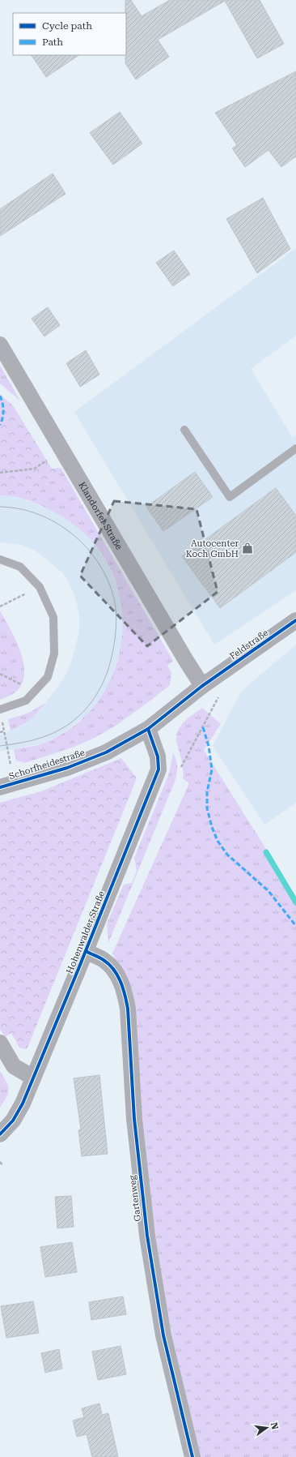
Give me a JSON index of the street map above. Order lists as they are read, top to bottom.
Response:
{
  "streets": {
    "street": [
      "Klandorfer Straße",
      "Feldstraße",
      "Schorfheidestraße",
      "Hohenwalder Straße",
      "Gartenweg"
    ]
  },
  "crossings": [
    ["Klandorfer Straße", "Feldstraße"],
    ["Klandorfer Straße", "Schorfheidestraße"],
    ["Feldstraße", "Schorfheidestraße"],
    ["Schorfheidestraße", "Hohenwalder Straße"],
    ["Hohenwalder Straße", "Gartenweg"]
  ],
  "places": {
    "shop": ["Autocenter Koch GmbH"]
  },
  "legend": ["Cycle path", "Path"],
  "north": "right"
}
